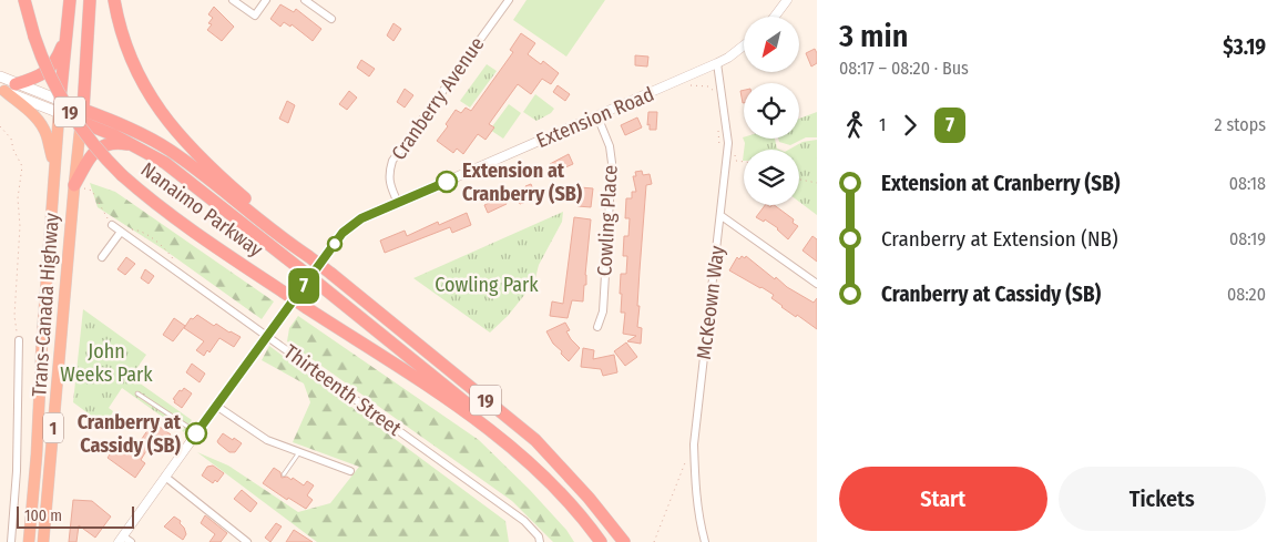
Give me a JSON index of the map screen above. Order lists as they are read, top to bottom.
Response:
{
  "streets": {
    "highway": [
      "19",
      "Nanaimo Parkway",
      "Trans-Canada Highway",
      "1"
    ],
    "street": [
      "Cranberry Avenue",
      "Extension Road",
      "Cowling Place",
      "McKeown Way",
      "Thirteenth Street"
    ]
  },
  "crossings": [
    ["Cranberry Avenue", "Extension Road"],
    ["Extension Road", "Cowling Place"],
    ["Extension Road", "McKeown Way"],
    ["Extension Road", "Thirteenth Street"],
    ["Trans-Canada Highway", "1"]
  ],
  "parks": ["Cowling Park", "John Weeks Park"],
  "places": ["Extension at Cranberry (SB)", "Cranberry at Cassidy (SB)"],
  "lines": ["bus line 7"],
  "scale_bar": "100 m",
  "north": "bottom left",
  "page": {
    "on_map": "7",
    "heading": ["3 min", "08:17 – 08:20 · Bus", "$3.19"],
    "legs": ["1", "7", "2 stops"],
    "list": [
      {
        "name": "Extension at Cranberry (SB)",
        "value": "08:18"
      },
      {
        "name": "Cranberry at Extension (NB)",
        "value": "08:19"
      },
      {
        "name": "Cranberry at Cassidy (SB)",
        "value": "08:20"
      }
    ],
    "buttons": ["Start", "Tickets"],
    "scale": "100 m"
  }
}
